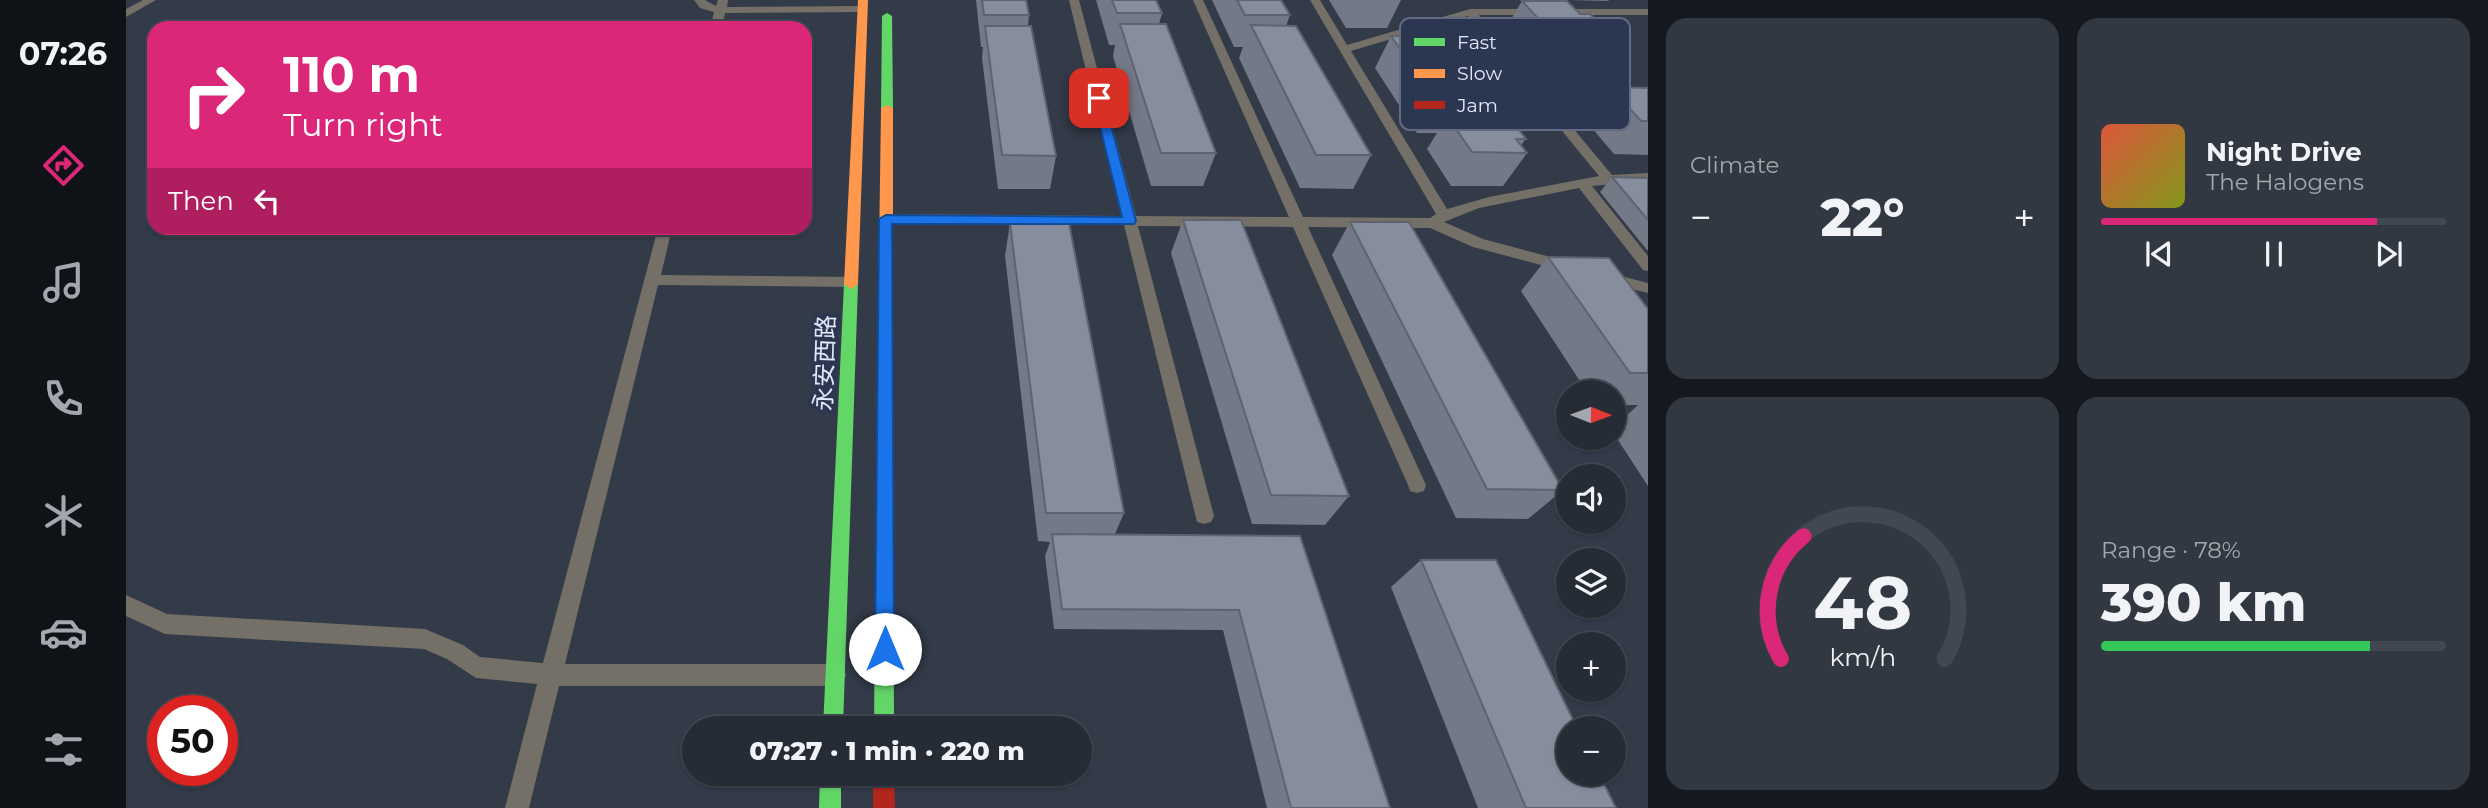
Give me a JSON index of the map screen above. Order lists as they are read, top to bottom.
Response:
{
  "streets": {
    "main road": ["永安西路"]
  },
  "legend": ["Fast", "Slow", "Jam"],
  "north": "right",
  "page": {
    "tabs": "07:26",
    "tile": [
      "Climate",
      ["Range · 78%", "390 km"]
    ],
    "turn": ["110 m", "Turn right"],
    "song": ["Night Drive", "The Halogens"],
    "then": "Then",
    "heat": ["−", "22°", "+"],
    "map_buttons": ["+", "−"],
    "limit": "50",
    "trip": "07:27 · 1 min · 220 m",
    "gauge": ["48", "km/h"]
  }
}
